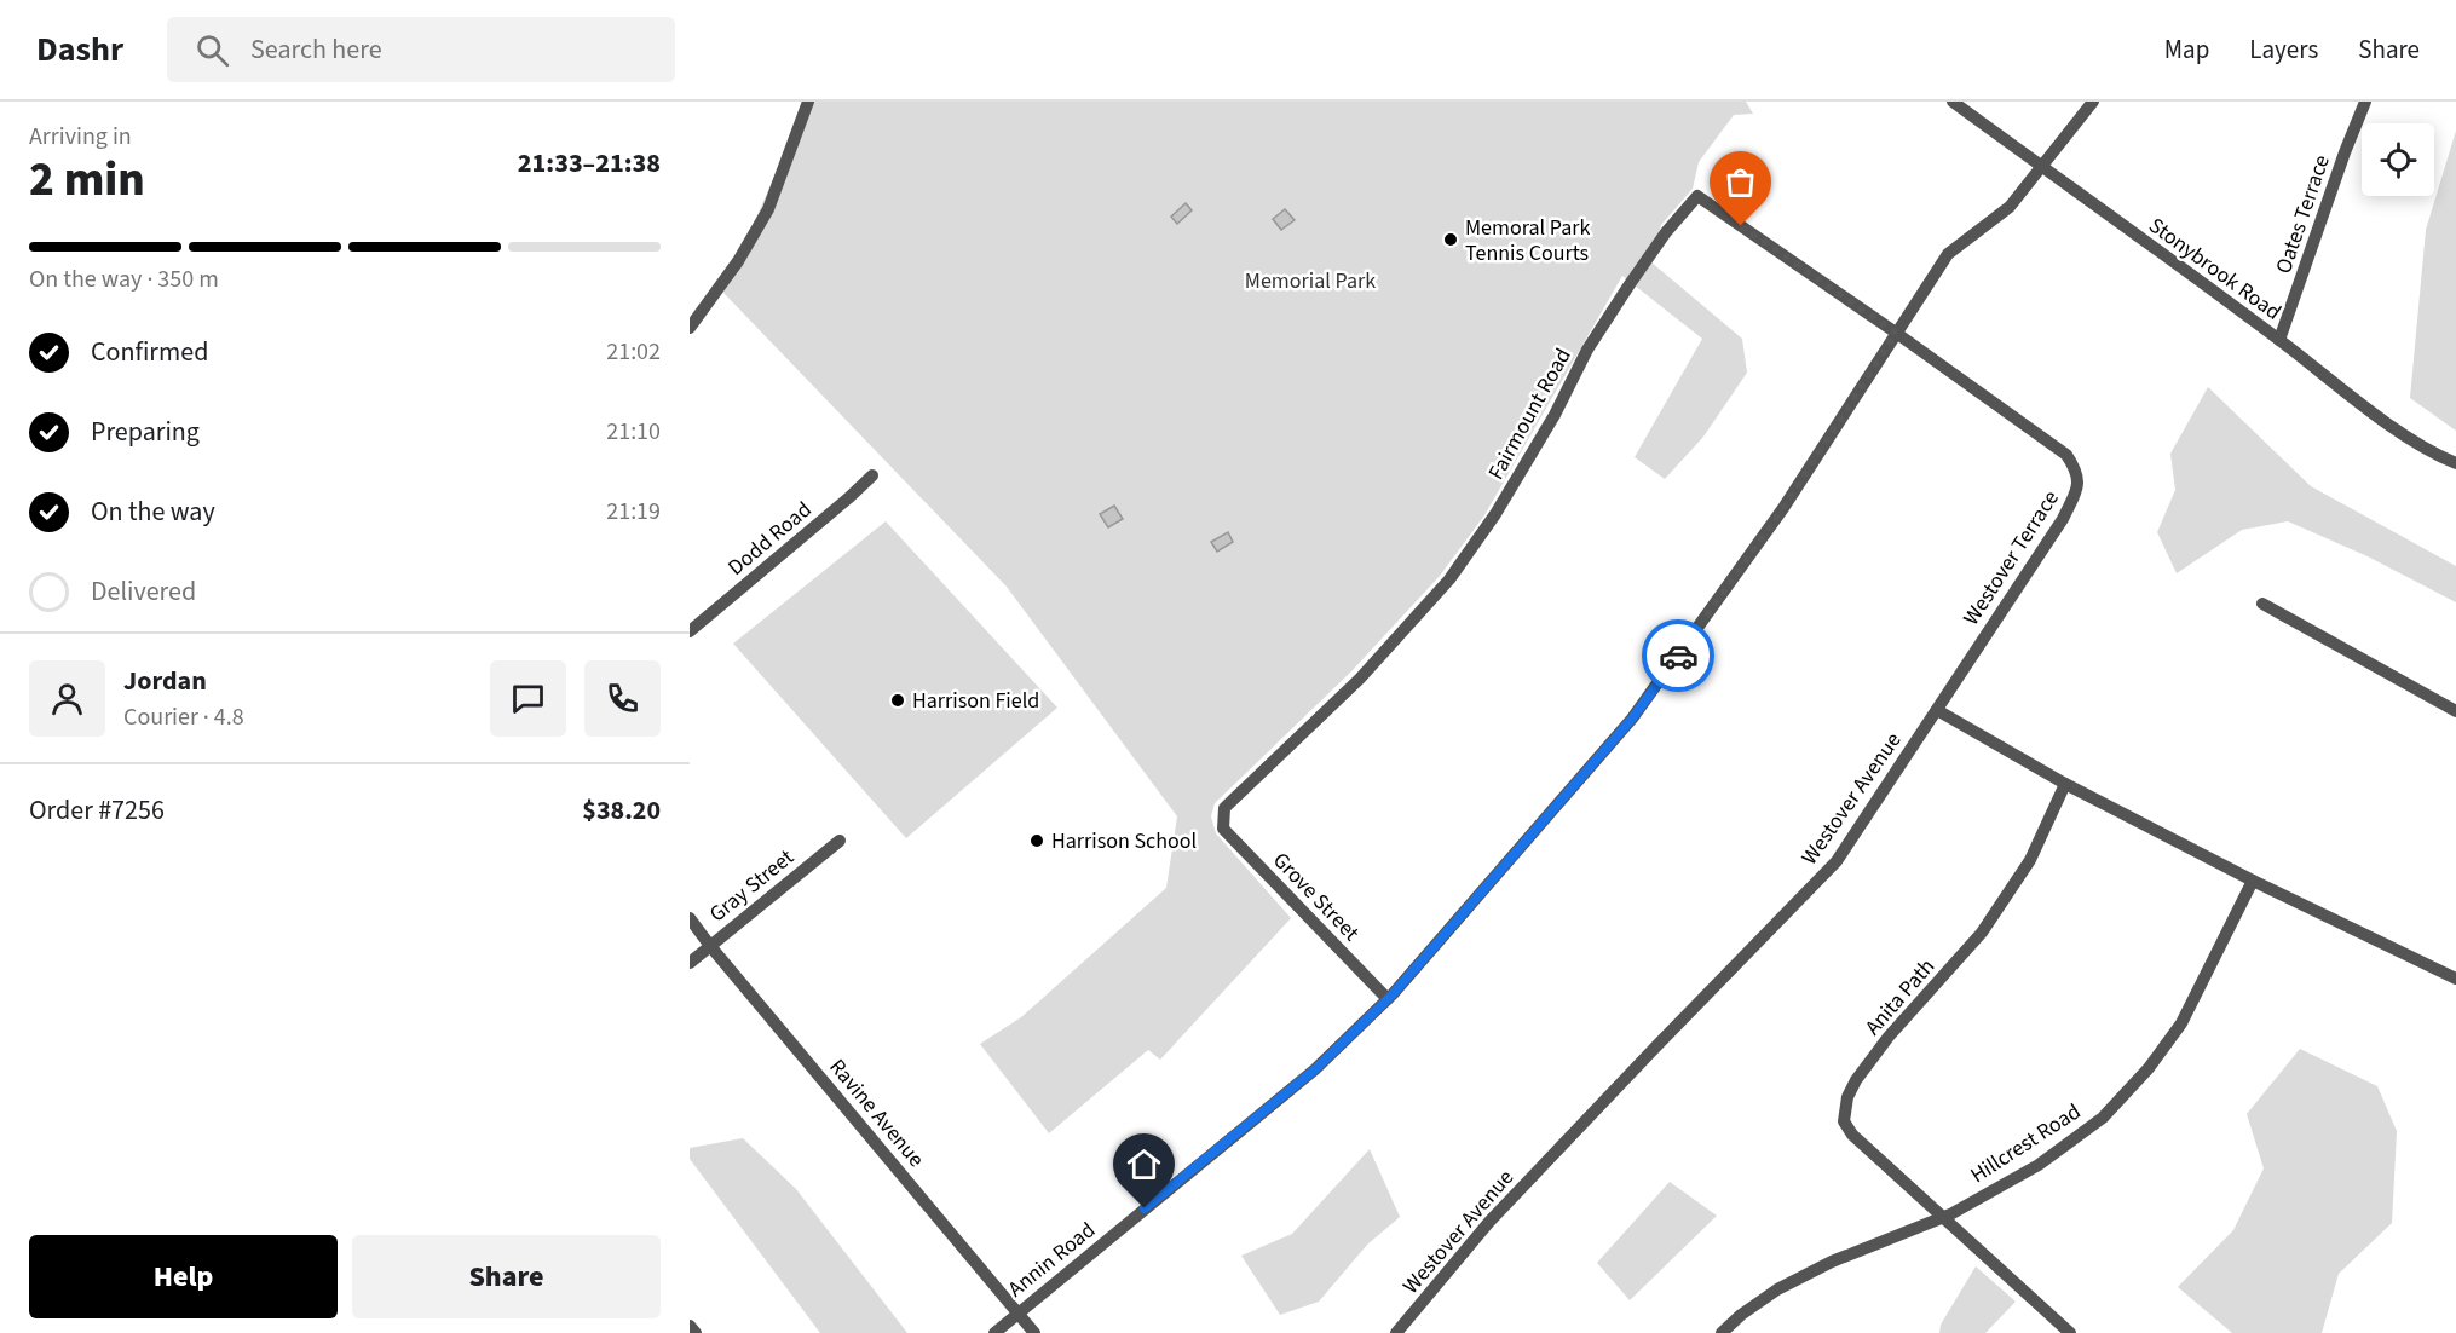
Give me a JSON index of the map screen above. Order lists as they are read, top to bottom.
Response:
{
  "streets": {
    "street": [
      "Oates Terrace",
      "Stonybrook Road",
      "Fairmount Road",
      "Dodd Road",
      "Westover Terrace",
      "Westover Avenue",
      "Gray Street",
      "Grove Street",
      "Anita Path",
      "Ravine Avenue",
      "Hillcrest Road",
      "Annin Road"
    ]
  },
  "crossings": [
    ["Oates Terrace", "Stonybrook Road"],
    ["Stonybrook Road", "Annin Road"],
    ["Fairmount Road", "Westover Terrace"],
    ["Fairmount Road", "Grove Street"],
    ["Fairmount Road", "Annin Road"],
    ["Westover Terrace", "Westover Avenue"],
    ["Westover Terrace", "Annin Road"],
    ["Gray Street", "Ravine Avenue"],
    ["Grove Street", "Annin Road"],
    ["Anita Path", "Hillcrest Road"],
    ["Ravine Avenue", "Annin Road"]
  ],
  "parks": ["Memorial Park"],
  "places": ["Memoral Park Tennis Courts", "Harrison Field", "Harrison School"],
  "page": {
    "header": "Dashr",
    "search": "Search here",
    "nav": ["Map", "Layers", "Share"],
    "heading": ["2 min", "Arriving in", "21:33–21:38"],
    "panel": [
      "Jordan",
      "Courier · 4.8",
      "Order #7256",
      "$38.20"
    ],
    "bar": "On the way · 350 m",
    "list": [
      ["Confirmed", "21:02"],
      ["Preparing", "21:10"],
      ["On the way", "21:19"],
      "Delivered"
    ],
    "buttons": ["Help", "Share"]
  }
}
